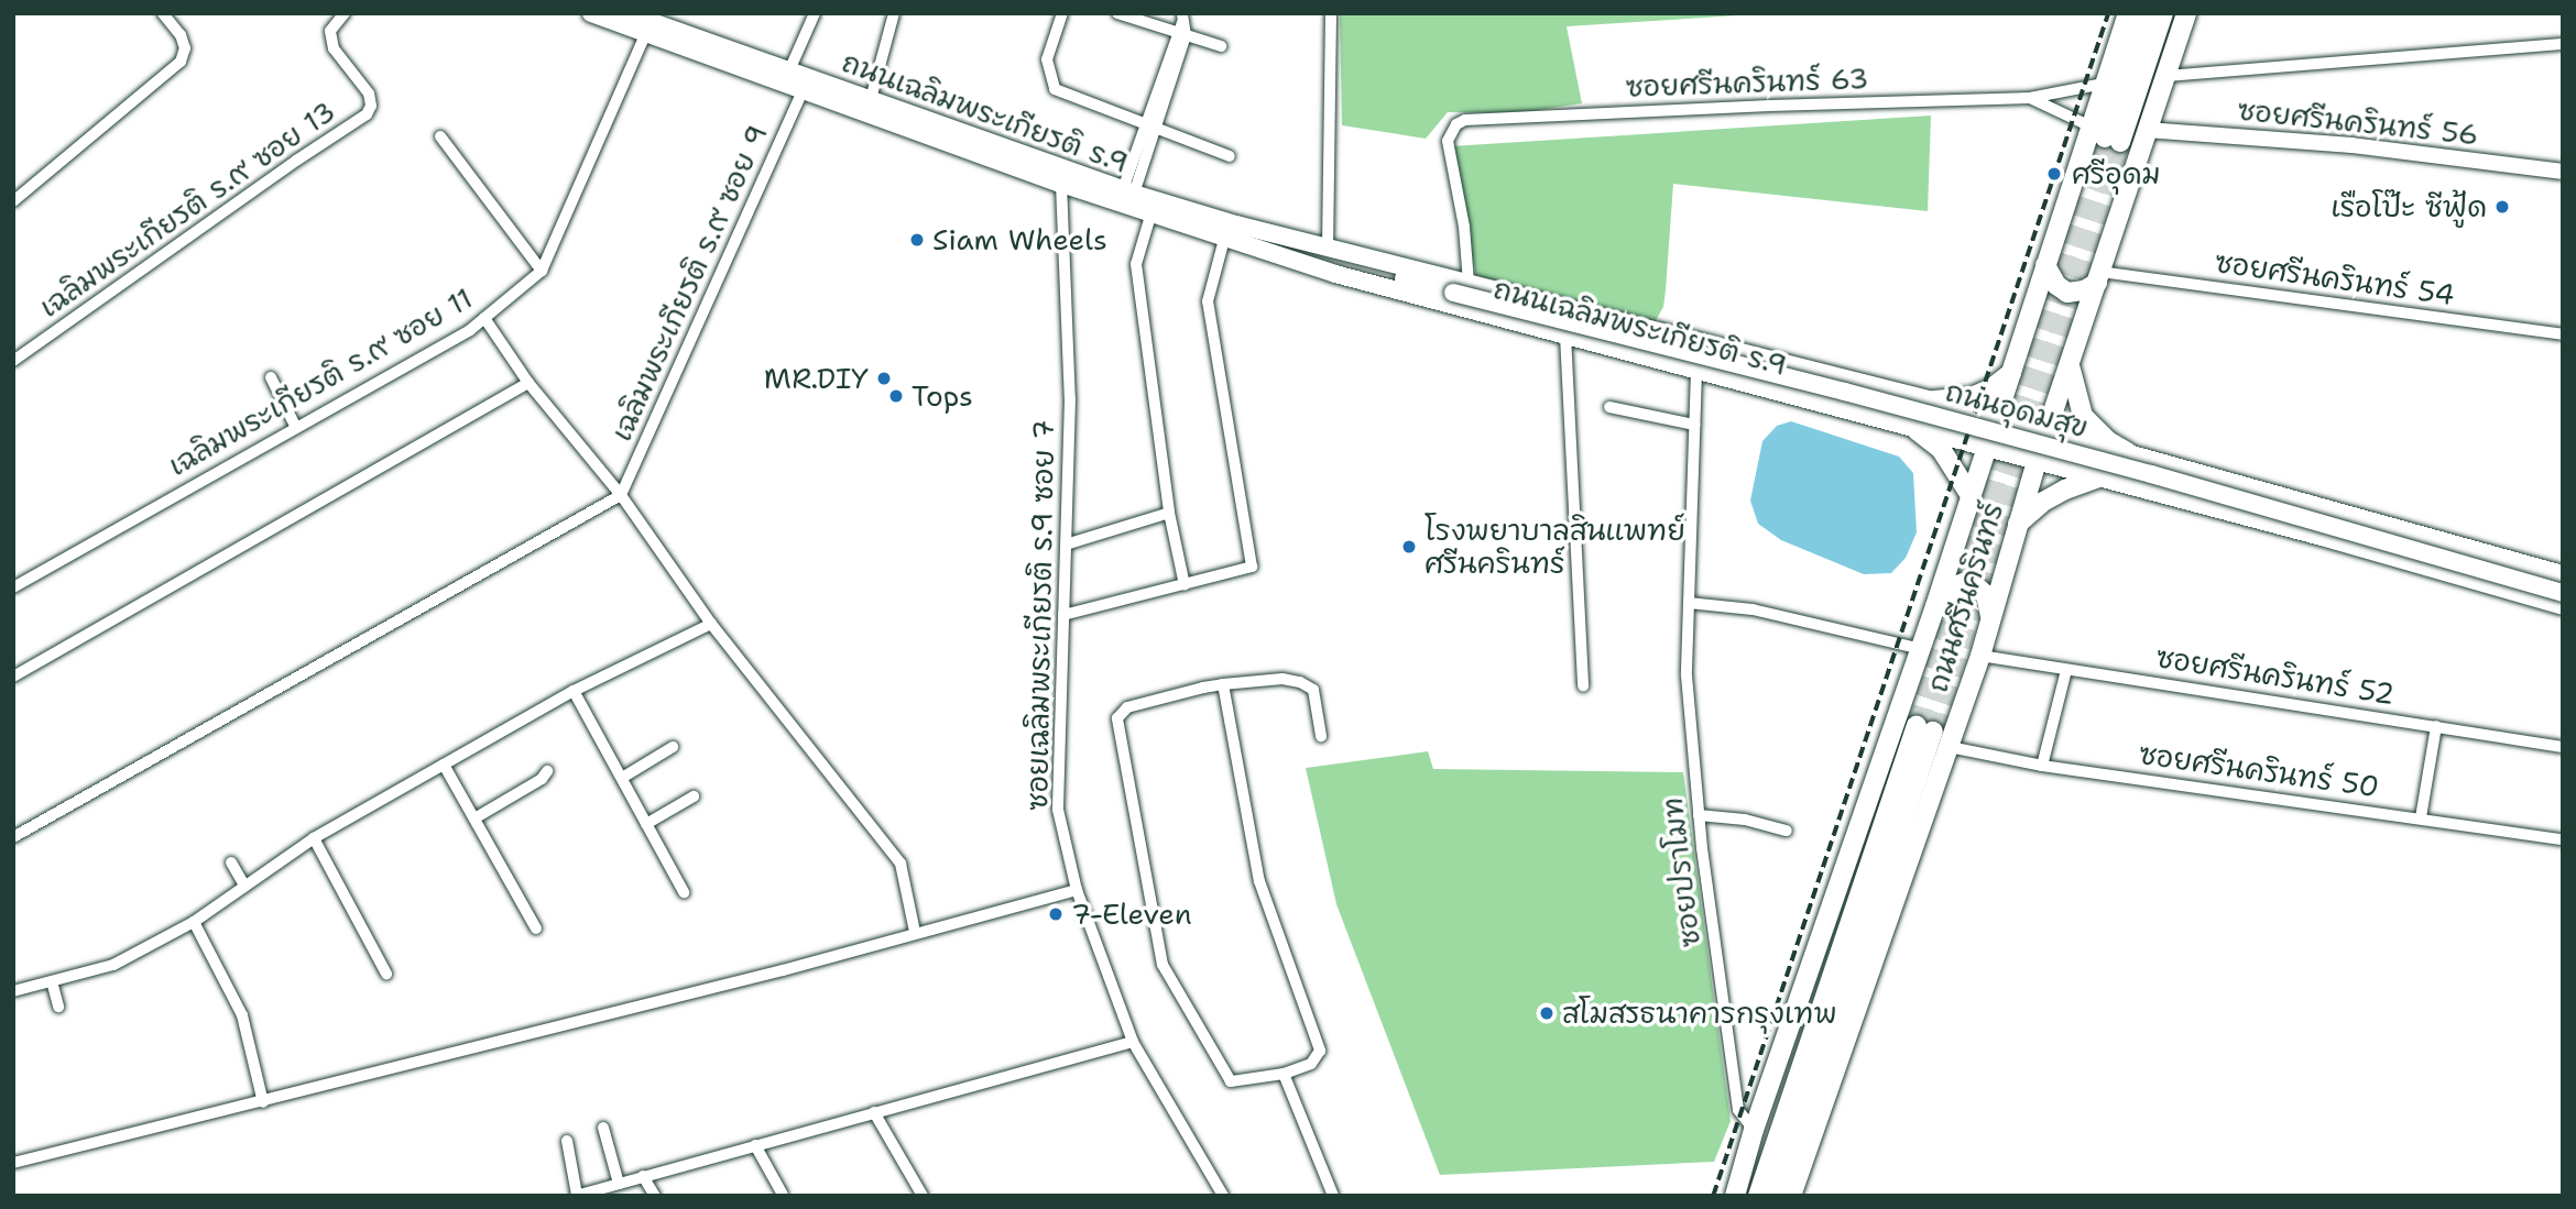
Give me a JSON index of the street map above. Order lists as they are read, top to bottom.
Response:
{
  "streets": {
    "main road": ["ถนนเฉลิมพระเกียรติ ร.9", "ถนนอุดมสุข", "ถนนศรีนครินทร์"],
    "street": [
      "ซอยศรีนครินทร์ 63",
      "ซอยศรีนครินทร์ 56",
      "เฉลิมพระเกียรติ ร.๙ ซอย 13",
      "ซอยศรีนครินทร์ 54",
      "เฉลิมพระเกียรติ ร.๙ ซอย 9",
      "เฉลิมพระเกียรติ ร.๙ ซอย 11",
      "ซอยเฉลิมพระเกียรติ ร.9 ซอย 7",
      "ซอยศรีนครินทร์ 52",
      "ซอยศรีนครินทร์ 50",
      "ซอยปราโมท"
    ]
  },
  "crossings": [
    ["ซอยศรีนครินทร์ 63", "ถนนเฉลิมพระเกียรติ ร.9"],
    ["ซอยศรีนครินทร์ 63", "ถนนอุดมสุข"],
    ["ซอยศรีนครินทร์ 63", "ถนนศรีนครินทร์"],
    ["ถนนเฉลิมพระเกียรติ ร.9", "เฉลิมพระเกียรติ ร.๙ ซอย 9"],
    ["ถนนเฉลิมพระเกียรติ ร.9", "เฉลิมพระเกียรติ ร.๙ ซอย 11"],
    ["ถนนเฉลิมพระเกียรติ ร.9", "ถนนอุดมสุข"],
    ["ถนนเฉลิมพระเกียรติ ร.9", "ถนนศรีนครินทร์"],
    ["ถนนเฉลิมพระเกียรติ ร.9", "ซอยเฉลิมพระเกียรติ ร.9 ซอย 7"],
    ["ถนนเฉลิมพระเกียรติ ร.9", "ซอยปราโมท"],
    ["ซอยศรีนครินทร์ 56", "ถนนศรีนครินทร์"],
    ["ซอยศรีนครินทร์ 54", "ถนนศรีนครินทร์"],
    ["ถนนอุดมสุข", "ถนนศรีนครินทร์"],
    ["ถนนศรีนครินทร์", "ซอยศรีนครินทร์ 52"],
    ["ถนนศรีนครินทร์", "ซอยศรีนครินทร์ 50"],
    ["ถนนศรีนครินทร์", "ซอยปราโมท"]
  ],
  "places": [
    "ศรีอุดม",
    "เรือโป๊ะ ซีฟู้ด",
    "Siam Wheels",
    "MR.DIY",
    "Tops",
    "โรงพยาบาลสินแพทย์ ศรีนครินทร์",
    "7-Eleven",
    "สโมสรธนาคารกรุงเทพ"
  ]
}
